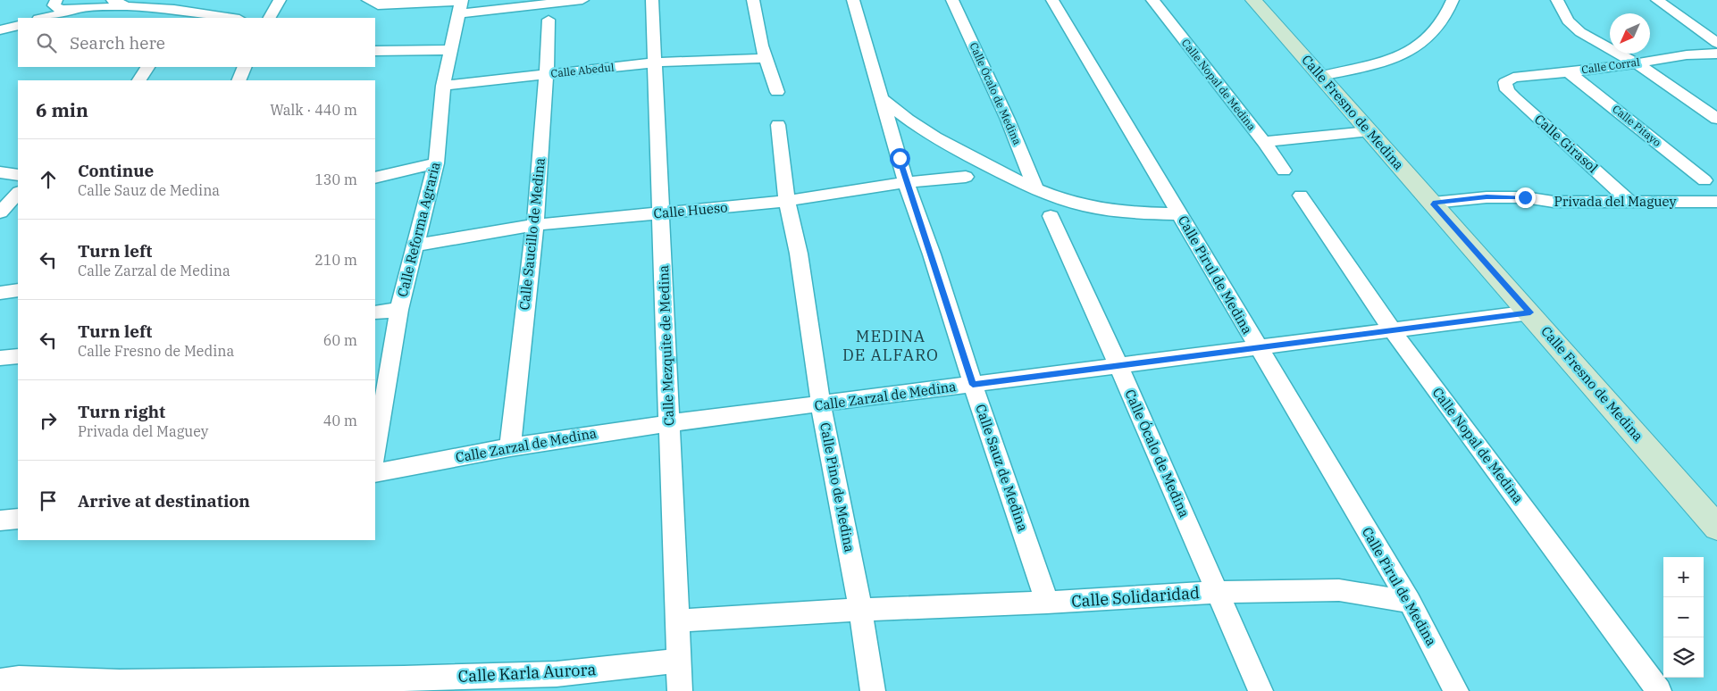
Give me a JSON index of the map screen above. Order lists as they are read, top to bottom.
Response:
{
  "streets": {
    "street": [
      "Calle Corral",
      "Calle Abedul",
      "Calle Nopal de Medina",
      "Calle Ócalo de Medina",
      "Calle Fresno de Medina",
      "Calle Pitayo",
      "Calle Girasol",
      "Privada del Maguey",
      "Calle Hueso",
      "Calle Reforma Agraria",
      "Calle Saucillo de Medina",
      "Calle Pirul de Medina",
      "Calle Mezquite de Medina",
      "Calle Zarzal de Medina",
      "Calle Sauz de Medina",
      "Calle Pino de Medina",
      "Calle Solidaridad",
      "Calle Karla Aurora"
    ]
  },
  "crossings": [
    ["Calle Corral", "Calle Pitayo"],
    ["Calle Corral", "Calle Girasol"],
    ["Calle Abedul", "Calle Reforma Agraria"],
    ["Calle Abedul", "Calle Saucillo de Medina"],
    ["Calle Abedul", "Calle Mezquite de Medina"],
    ["Calle Nopal de Medina", "Calle Zarzal de Medina"],
    ["Calle Ócalo de Medina", "Calle Zarzal de Medina"],
    ["Calle Ócalo de Medina", "Calle Solidaridad"],
    ["Calle Fresno de Medina", "Privada del Maguey"],
    ["Calle Fresno de Medina", "Calle Zarzal de Medina"],
    ["Calle Girasol", "Privada del Maguey"],
    ["Calle Hueso", "Calle Reforma Agraria"],
    ["Calle Hueso", "Calle Saucillo de Medina"],
    ["Calle Hueso", "Calle Mezquite de Medina"],
    ["Calle Hueso", "Calle Sauz de Medina"],
    ["Calle Hueso", "Calle Pino de Medina"],
    ["Calle Saucillo de Medina", "Calle Zarzal de Medina"],
    ["Calle Pirul de Medina", "Calle Zarzal de Medina"],
    ["Calle Pirul de Medina", "Calle Solidaridad"],
    ["Calle Mezquite de Medina", "Calle Zarzal de Medina"],
    ["Calle Mezquite de Medina", "Calle Solidaridad"],
    ["Calle Mezquite de Medina", "Calle Karla Aurora"],
    ["Calle Zarzal de Medina", "Calle Sauz de Medina"],
    ["Calle Zarzal de Medina", "Calle Pino de Medina"],
    ["Calle Sauz de Medina", "Calle Solidaridad"],
    ["Calle Pino de Medina", "Calle Solidaridad"]
  ],
  "districts": ["MEDINA DE ALFARO"],
  "north": "bottom left",
  "page": {
    "search": "Search here",
    "heading": ["6 min", "Walk · 440 m"],
    "list": [
      ["Continue", "Calle Sauz de Medina", "130 m"],
      ["Turn left", "Calle Zarzal de Medina", "210 m"],
      ["Turn left", "Calle Fresno de Medina", "60 m"],
      ["Turn right", "Privada del Maguey", "40 m"],
      "Arrive at destination"
    ],
    "map_buttons": ["+", "−"]
  }
}
